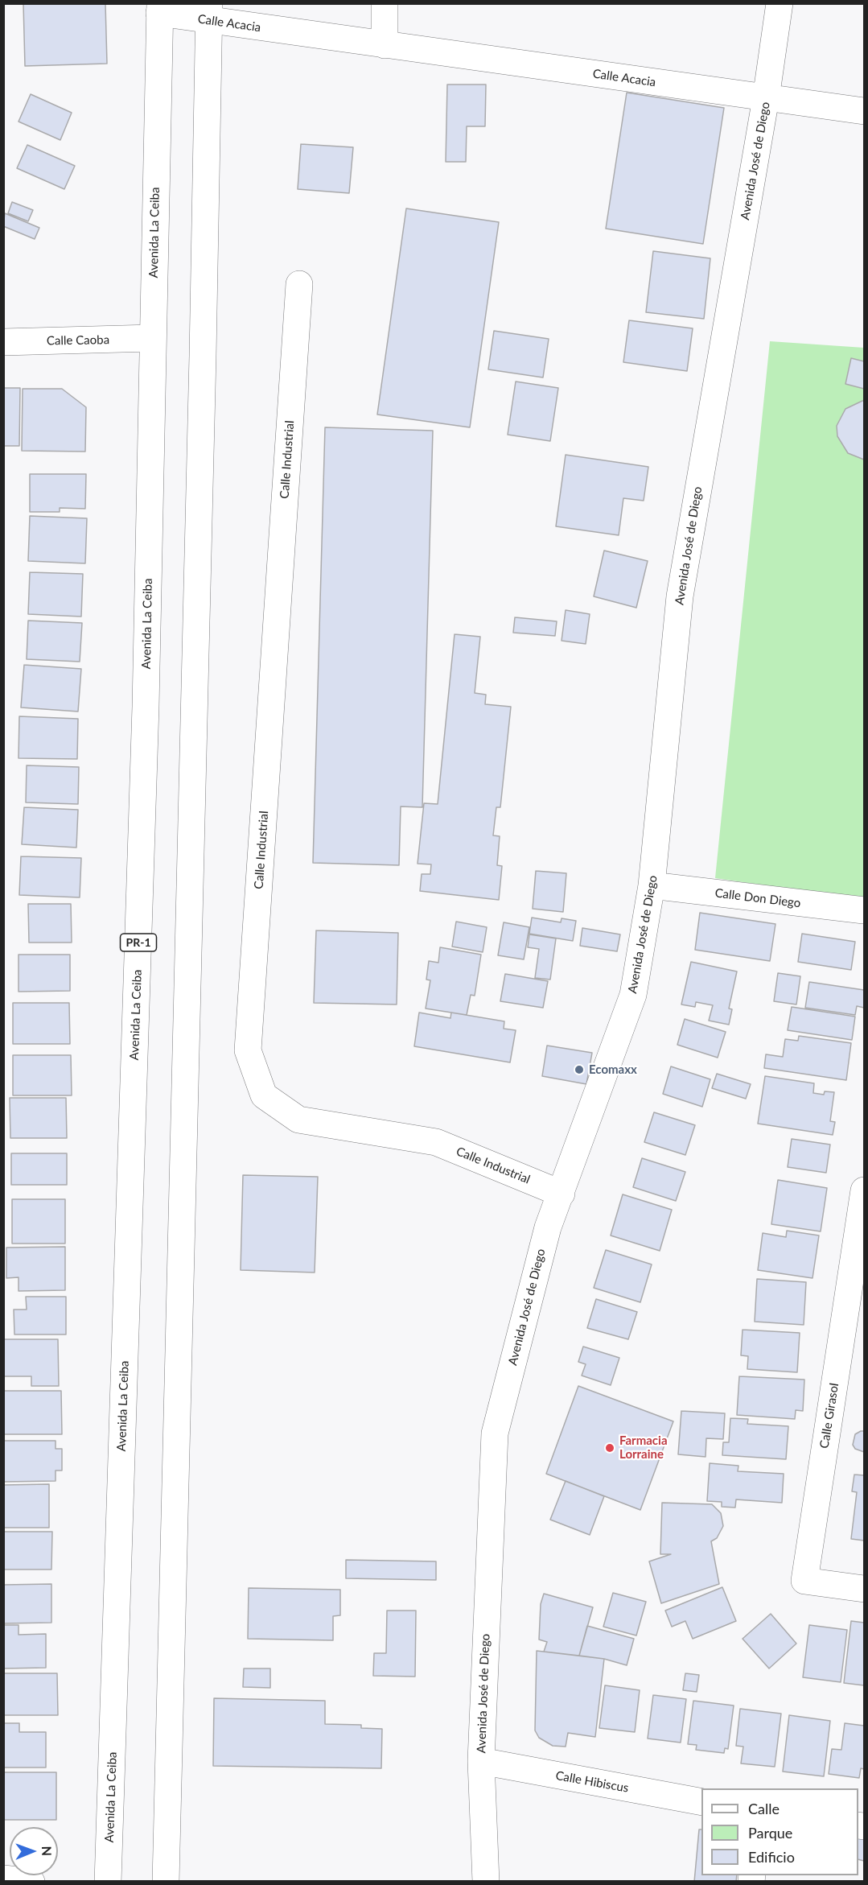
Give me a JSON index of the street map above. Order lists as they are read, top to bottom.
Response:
{
  "streets": {
    "main road": [
      "Calle Acacia",
      "Avenida José de Diego",
      "Avenida La Ceiba",
      "Calle Caoba",
      "Calle Industrial",
      "Calle Don Diego",
      "PR-1",
      "Calle Girasol",
      "Calle Hibiscus"
    ]
  },
  "crossings": [
    ["Calle Acacia", "Avenida José de Diego"],
    ["Calle Acacia", "Avenida La Ceiba"],
    ["Avenida José de Diego", "Calle Industrial"],
    ["Avenida José de Diego", "Calle Don Diego"],
    ["Avenida José de Diego", "Calle Hibiscus"],
    ["Avenida La Ceiba", "Calle Caoba"]
  ],
  "places": ["Ecomaxx", "Farmacia Lorraine"],
  "legend": ["Calle", "Parque", "Edificio"],
  "north": "right"
}
